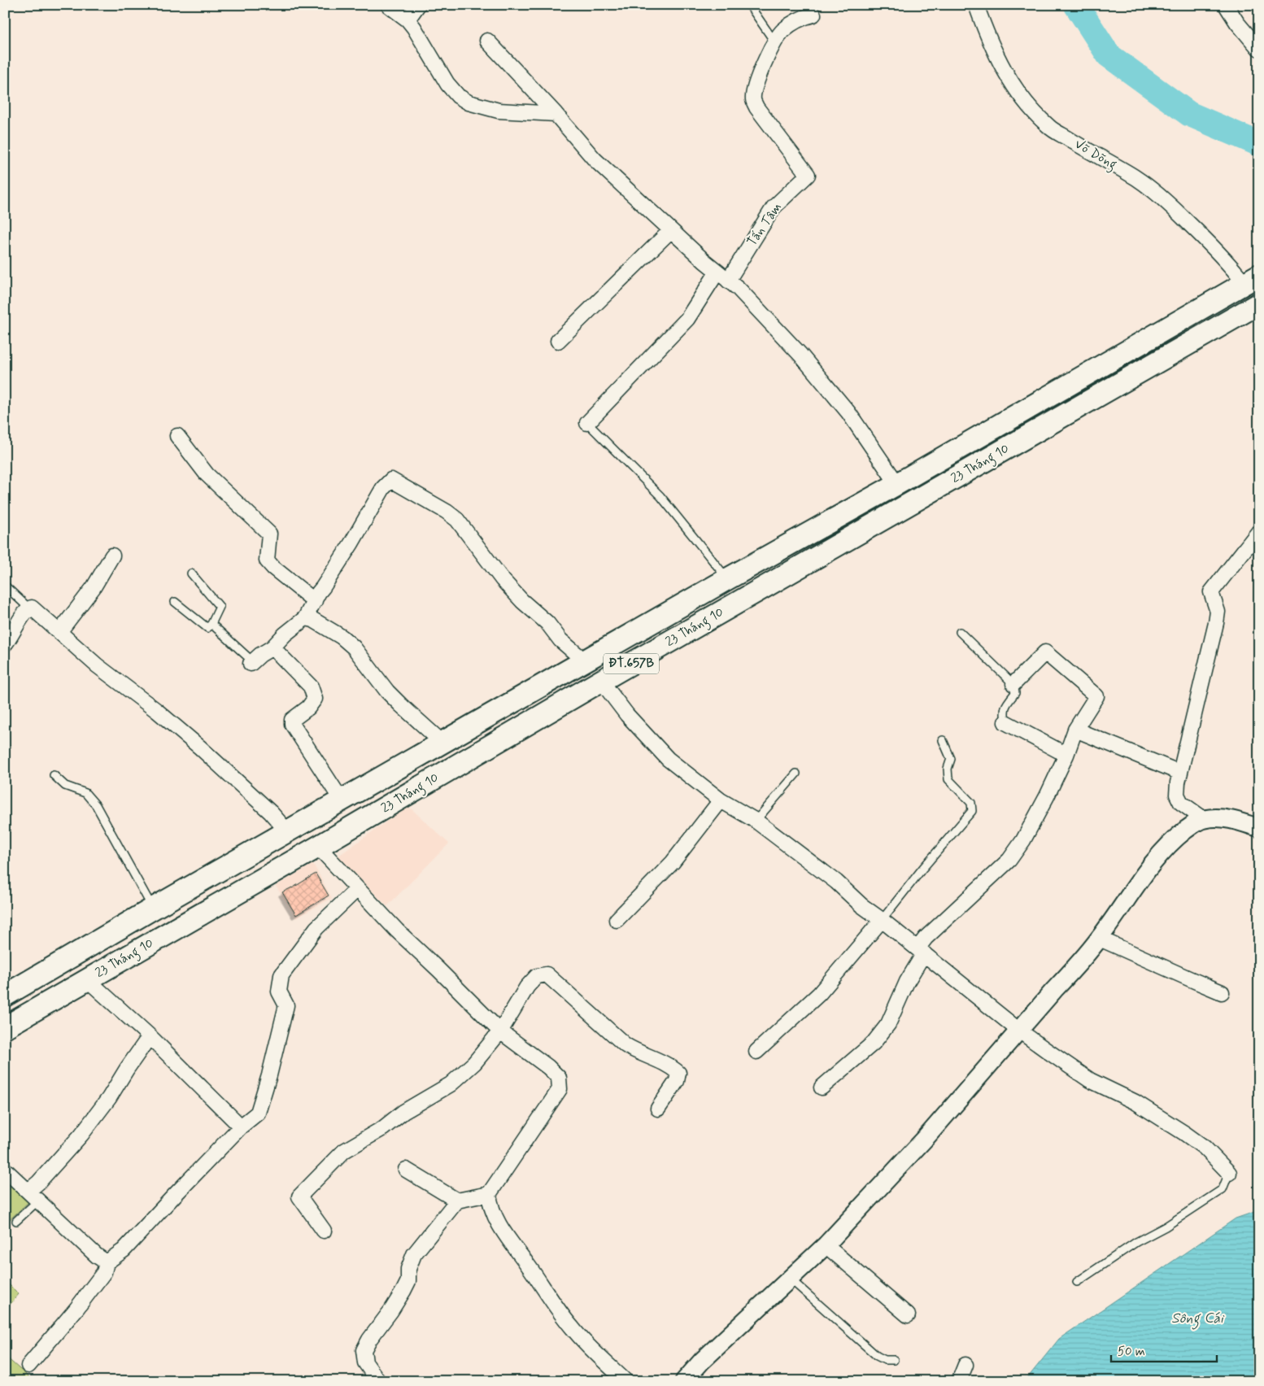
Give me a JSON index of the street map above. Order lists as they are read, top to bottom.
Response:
{
  "streets": {
    "main road": ["23 Tháng 10", "ĐT.657B"],
    "street": ["Võ Dõng", "Tấn Tâm"]
  },
  "crossings": [
    ["Võ Dõng", "23 Tháng 10"]
  ],
  "water": ["Sông Cái"],
  "scale_bar": "50 m"
}
